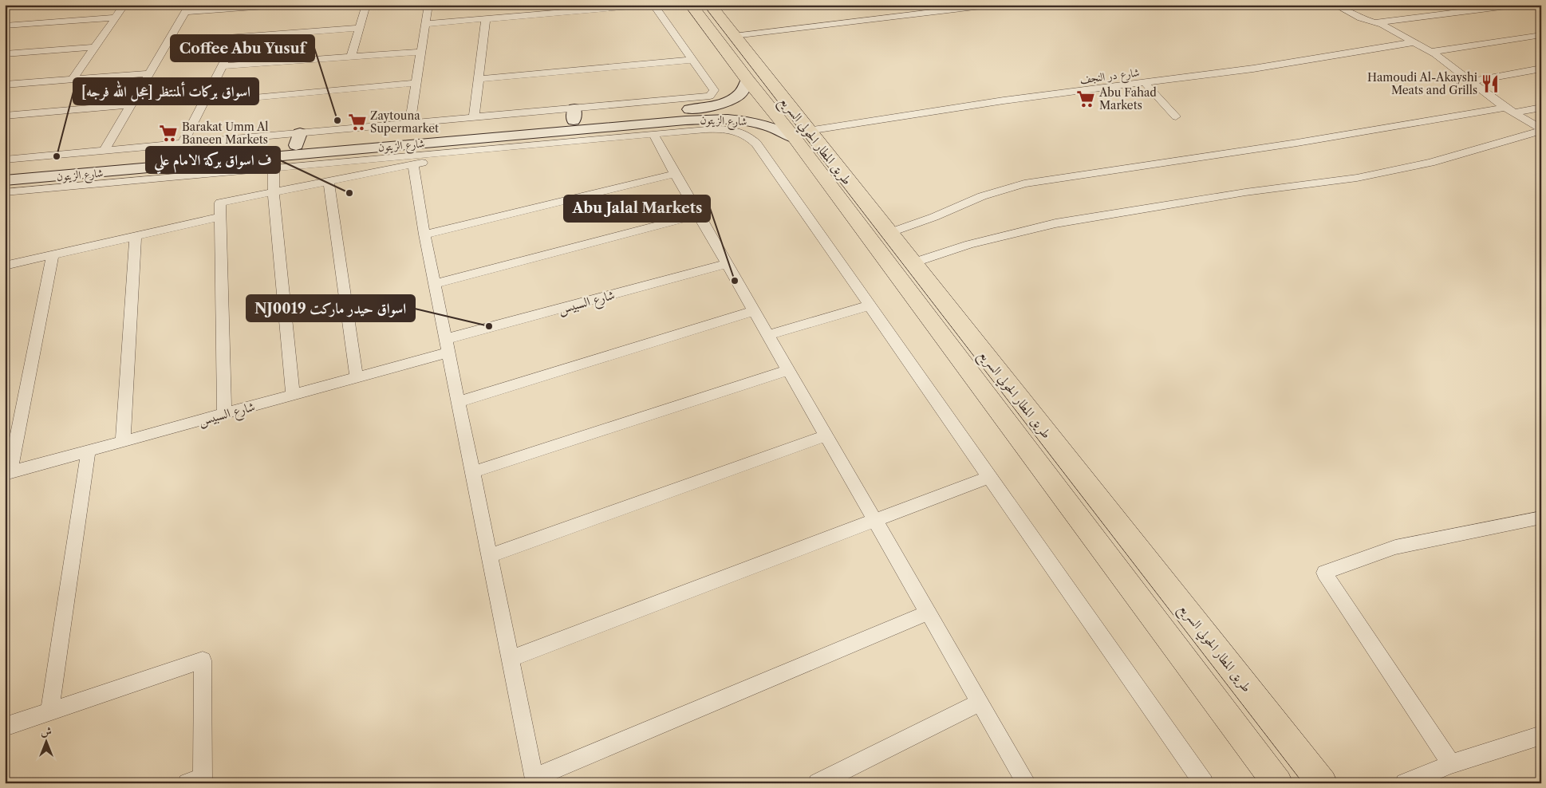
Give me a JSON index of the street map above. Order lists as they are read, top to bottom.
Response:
{
  "streets": {
    "highway": ["طريق المطار الحولي السريع"],
    "main road": ["شارع الزيتون"],
    "street": ["شارع در النجف", "شارع السبيس"]
  },
  "crossings": [
    ["شارع در النجف", "شارع الزيتون"],
    ["شارع در النجف", "طريق المطار الحولي السريع"],
    ["شارع الزيتون", "طريق المطار الحولي السريع"]
  ],
  "places": {
    "restaurant": ["Hamoudi Al-Akayshi Meats and Grills"],
    "supermarket": ["Abu Fahad Markets", "Zaytouna Supermarket", "Barakat Umm Al Baneen Markets"],
    "other": [
      "Coffee Abu Yusuf",
      "اسواق بركات ألمنتظر [عجل الله فرجه]",
      "ف اسواق بركة الامام علي",
      "Abu Jalal Markets",
      "NJ0019 اسواق حيدر ماركت"
    ]
  },
  "north": "top"
}
